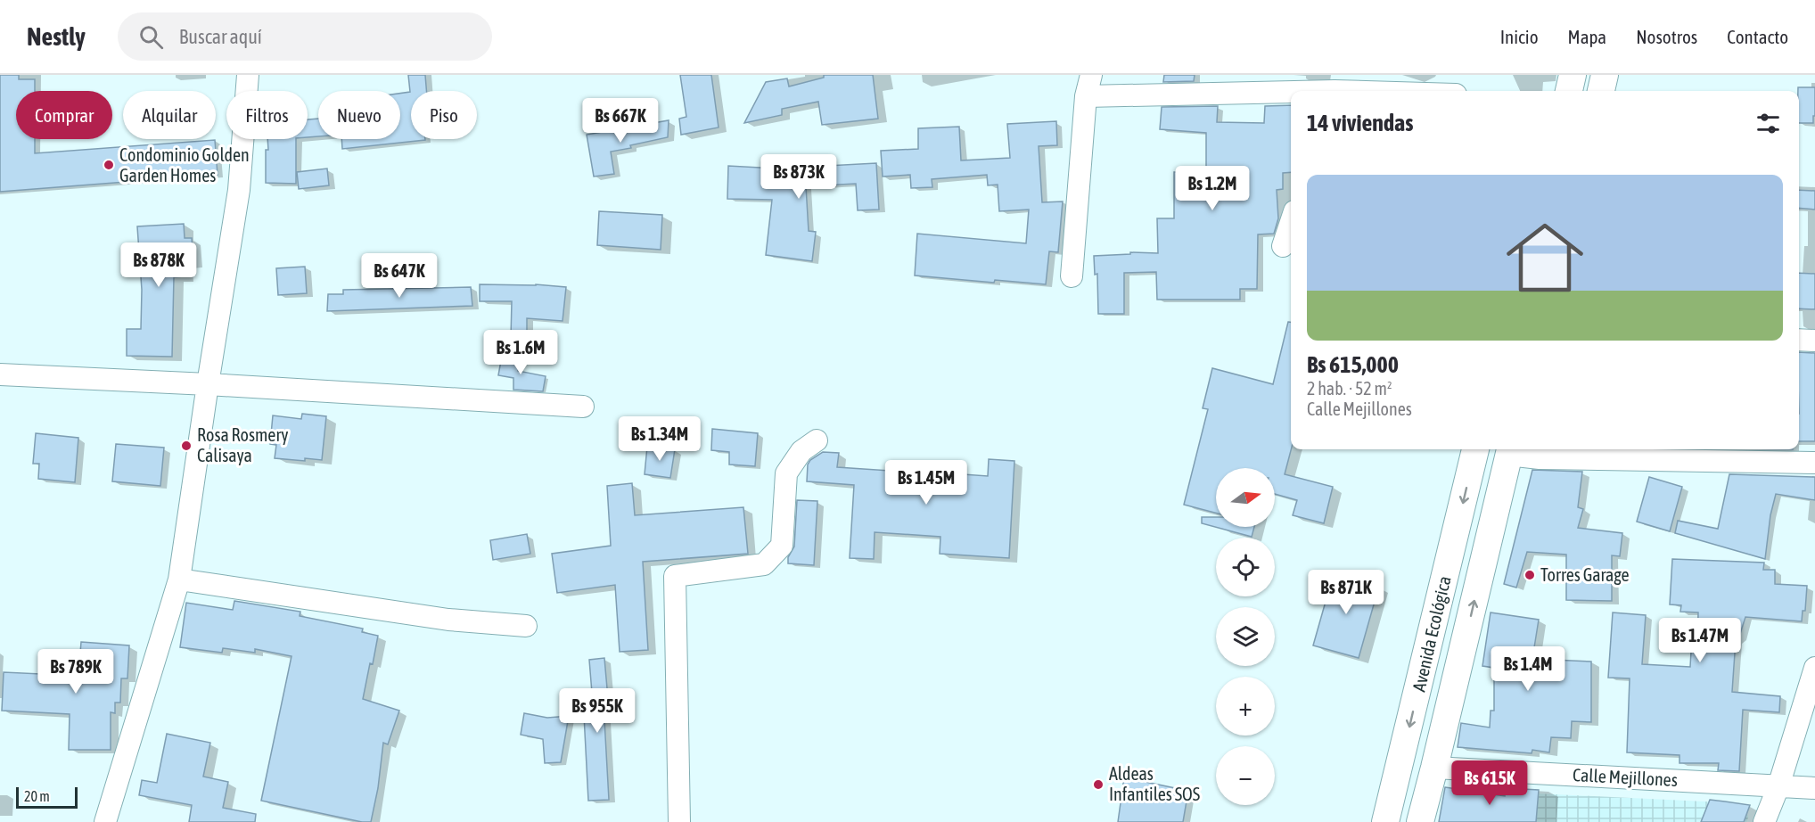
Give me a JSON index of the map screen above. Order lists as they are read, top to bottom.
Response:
{
  "streets": {
    "main road": ["Avenida Ecológica"],
    "street": ["Calle Mejillones"]
  },
  "crossings": [
    ["Avenida Ecológica", "Calle Mejillones"]
  ],
  "places": [
    "Condominio Golden Garden Homes",
    "Rosa Rosmery Calisaya",
    "Torres Garage",
    "Aldeas Infantiles SOS"
  ],
  "scale_bar": "20 m",
  "north": "right",
  "page": {
    "header": "Nestly",
    "search": "Buscar aquí",
    "nav": [
      "Inicio",
      "Mapa",
      "Nosotros",
      "Contacto"
    ],
    "chip": [
      "Comprar",
      "Alquilar",
      "Filtros",
      "Nuevo",
      "Piso"
    ],
    "heading": "14 viviendas",
    "price": [
      "Bs 667K",
      "Bs 873K",
      "Bs 1.2M",
      "Bs 878K",
      "Bs 647K",
      "Bs 1.6M",
      "Bs 1.34M",
      "Bs 1.45M",
      "Bs 871K",
      "Bs 1.47M",
      "Bs 1.4M",
      "Bs 789K",
      "Bs 955K",
      "Bs 615K"
    ],
    "list": [
      {
        "name": "Bs 615,000",
        "note": "2 hab. · 52 m² · Calle Mejillones"
      }
    ],
    "map_buttons": ["+", "−"],
    "scale": "20 m"
  }
}
